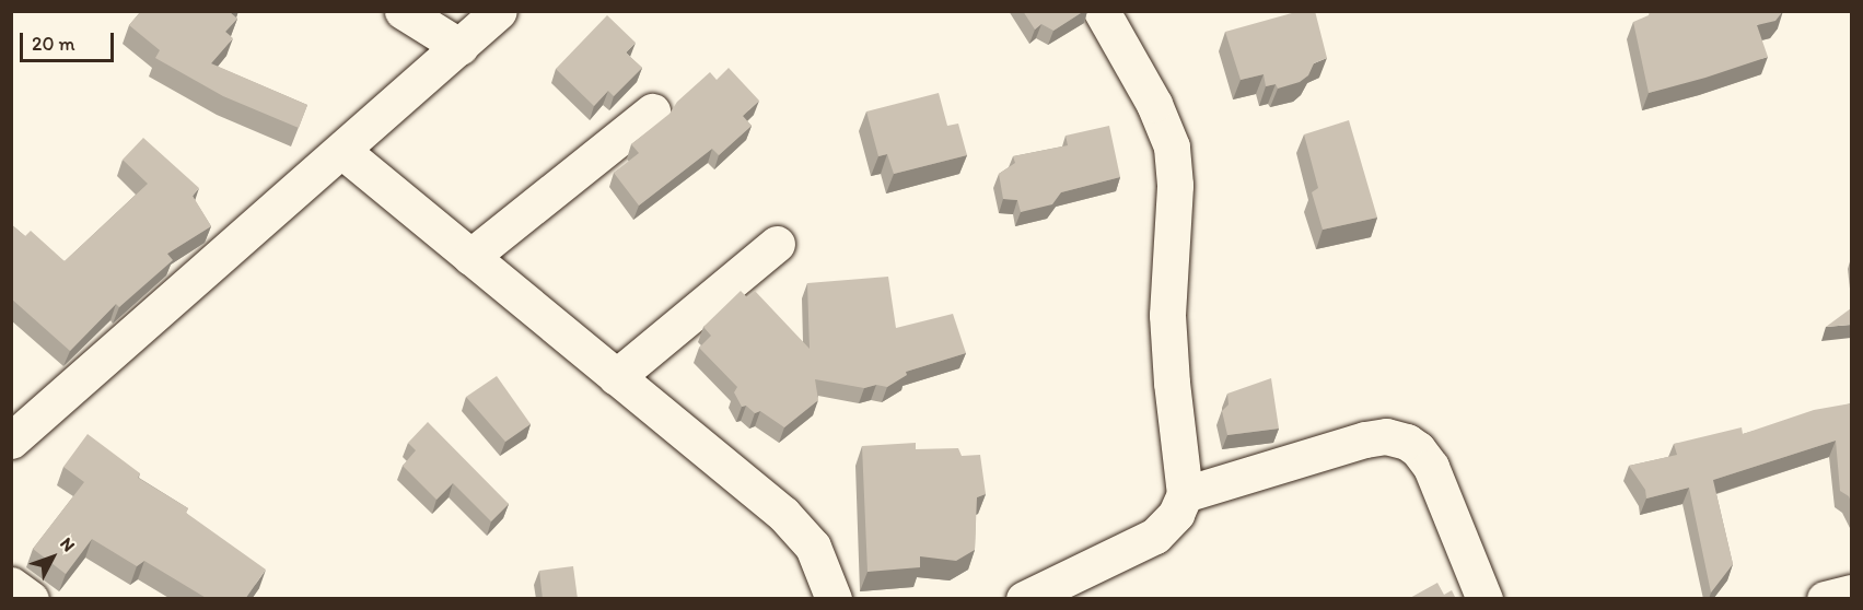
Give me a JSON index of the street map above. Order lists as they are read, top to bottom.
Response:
{
  "scale_bar": "20 m",
  "north": "top right"
}
